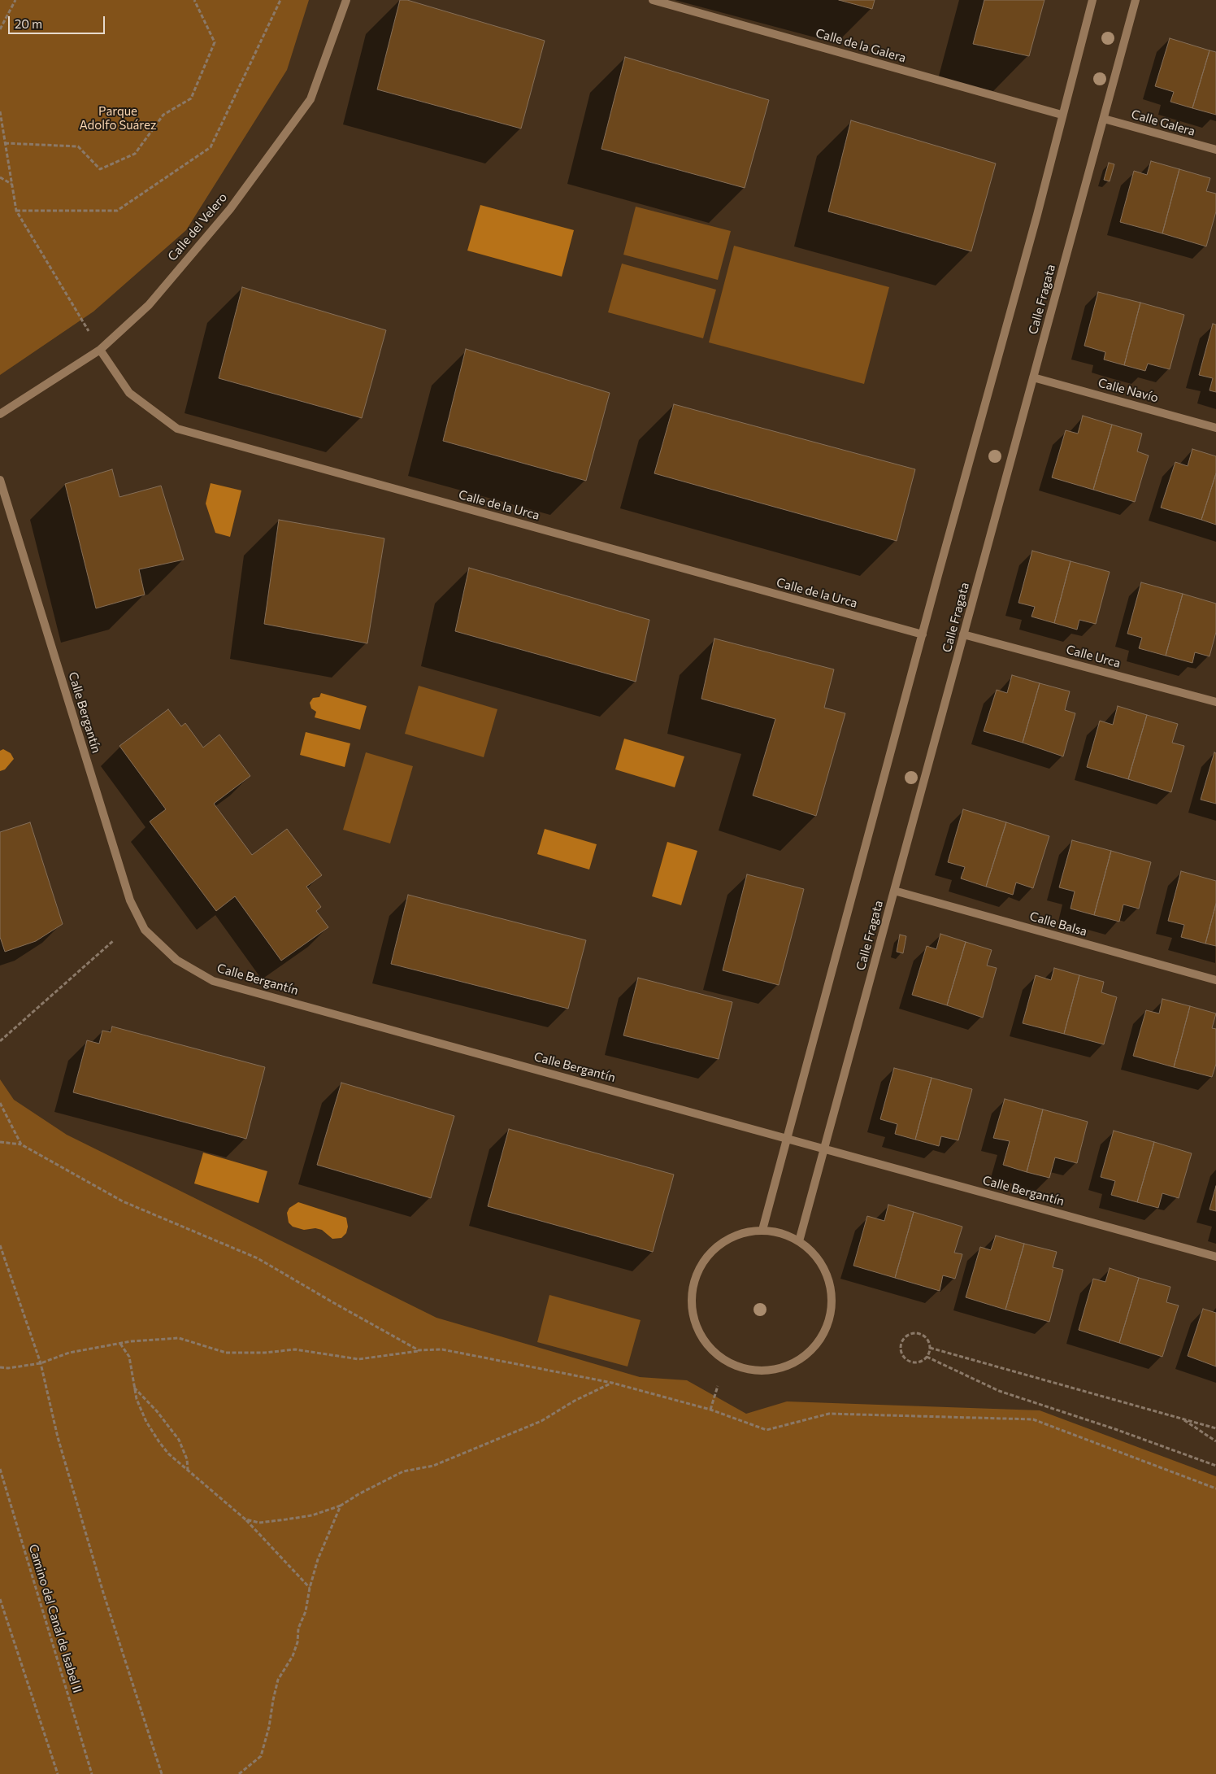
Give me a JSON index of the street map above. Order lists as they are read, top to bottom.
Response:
{
  "streets": {
    "street": [
      "Calle de la Galera",
      "Calle Galera",
      "Calle del Velero",
      "Calle Fragata",
      "Calle Navío",
      "Calle de la Urca",
      "Calle Urca",
      "Calle Bergantín",
      "Calle Balsa"
    ],
    "path": ["Camino del Canal de Isabel II"]
  },
  "crossings": [
    ["Calle Galera", "Calle Fragata"],
    ["Calle del Velero", "Calle de la Urca"],
    ["Calle Fragata", "Calle Navío"],
    ["Calle Fragata", "Calle Urca"],
    ["Calle Fragata", "Calle Bergantín"],
    ["Calle Fragata", "Calle Balsa"]
  ],
  "parks": ["Parque Adolfo Suárez"],
  "scale_bar": "20 m"
}
